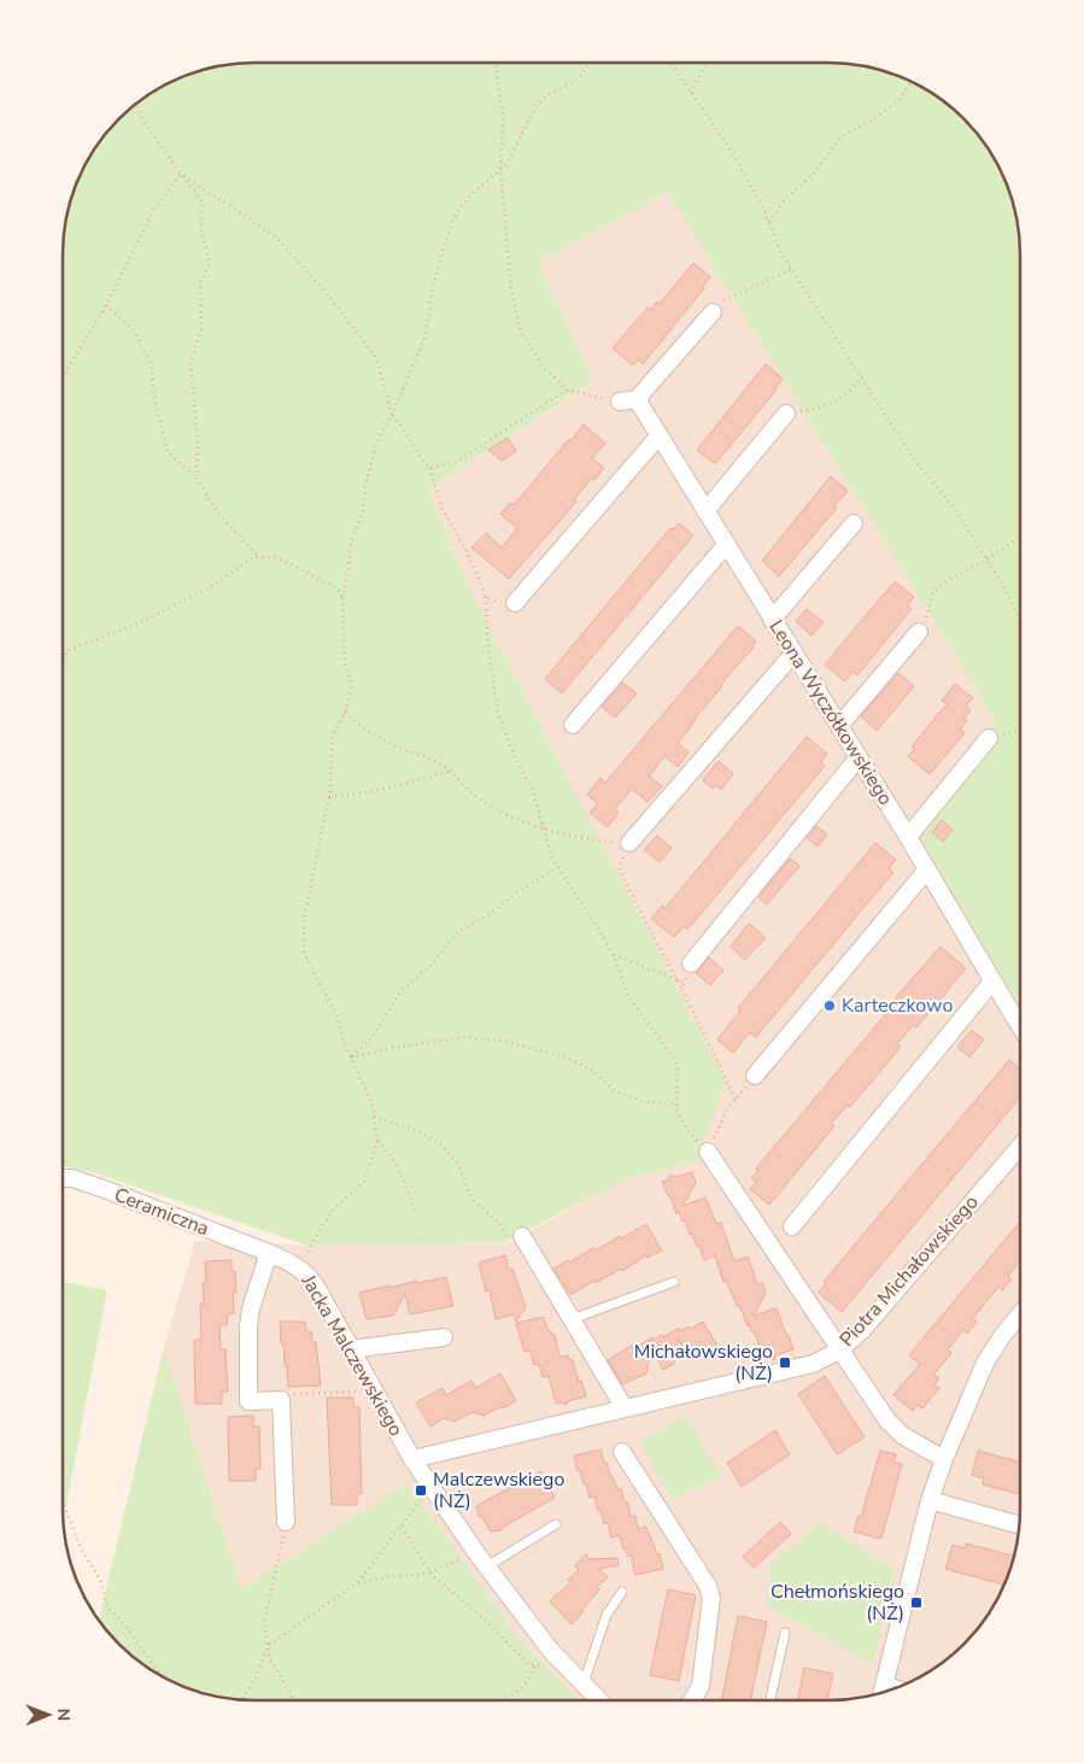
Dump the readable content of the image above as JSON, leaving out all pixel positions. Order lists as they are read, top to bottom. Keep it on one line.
{"streets":{"street":["Leona Wyczółkowskiego","Ceramiczna","Piotra Michałowskiego","Jacka Malczewskiego"]},"crossings":[["Ceramiczna","Jacka Malczewskiego"],["Piotra Michałowskiego","Jacka Malczewskiego"]],"places":{"other":["Karteczkowo"],"transit":["Michałowskiego (NŻ)","Malczewskiego (NŻ)","Chełmońskiego (NŻ)"]},"north":"right"}
